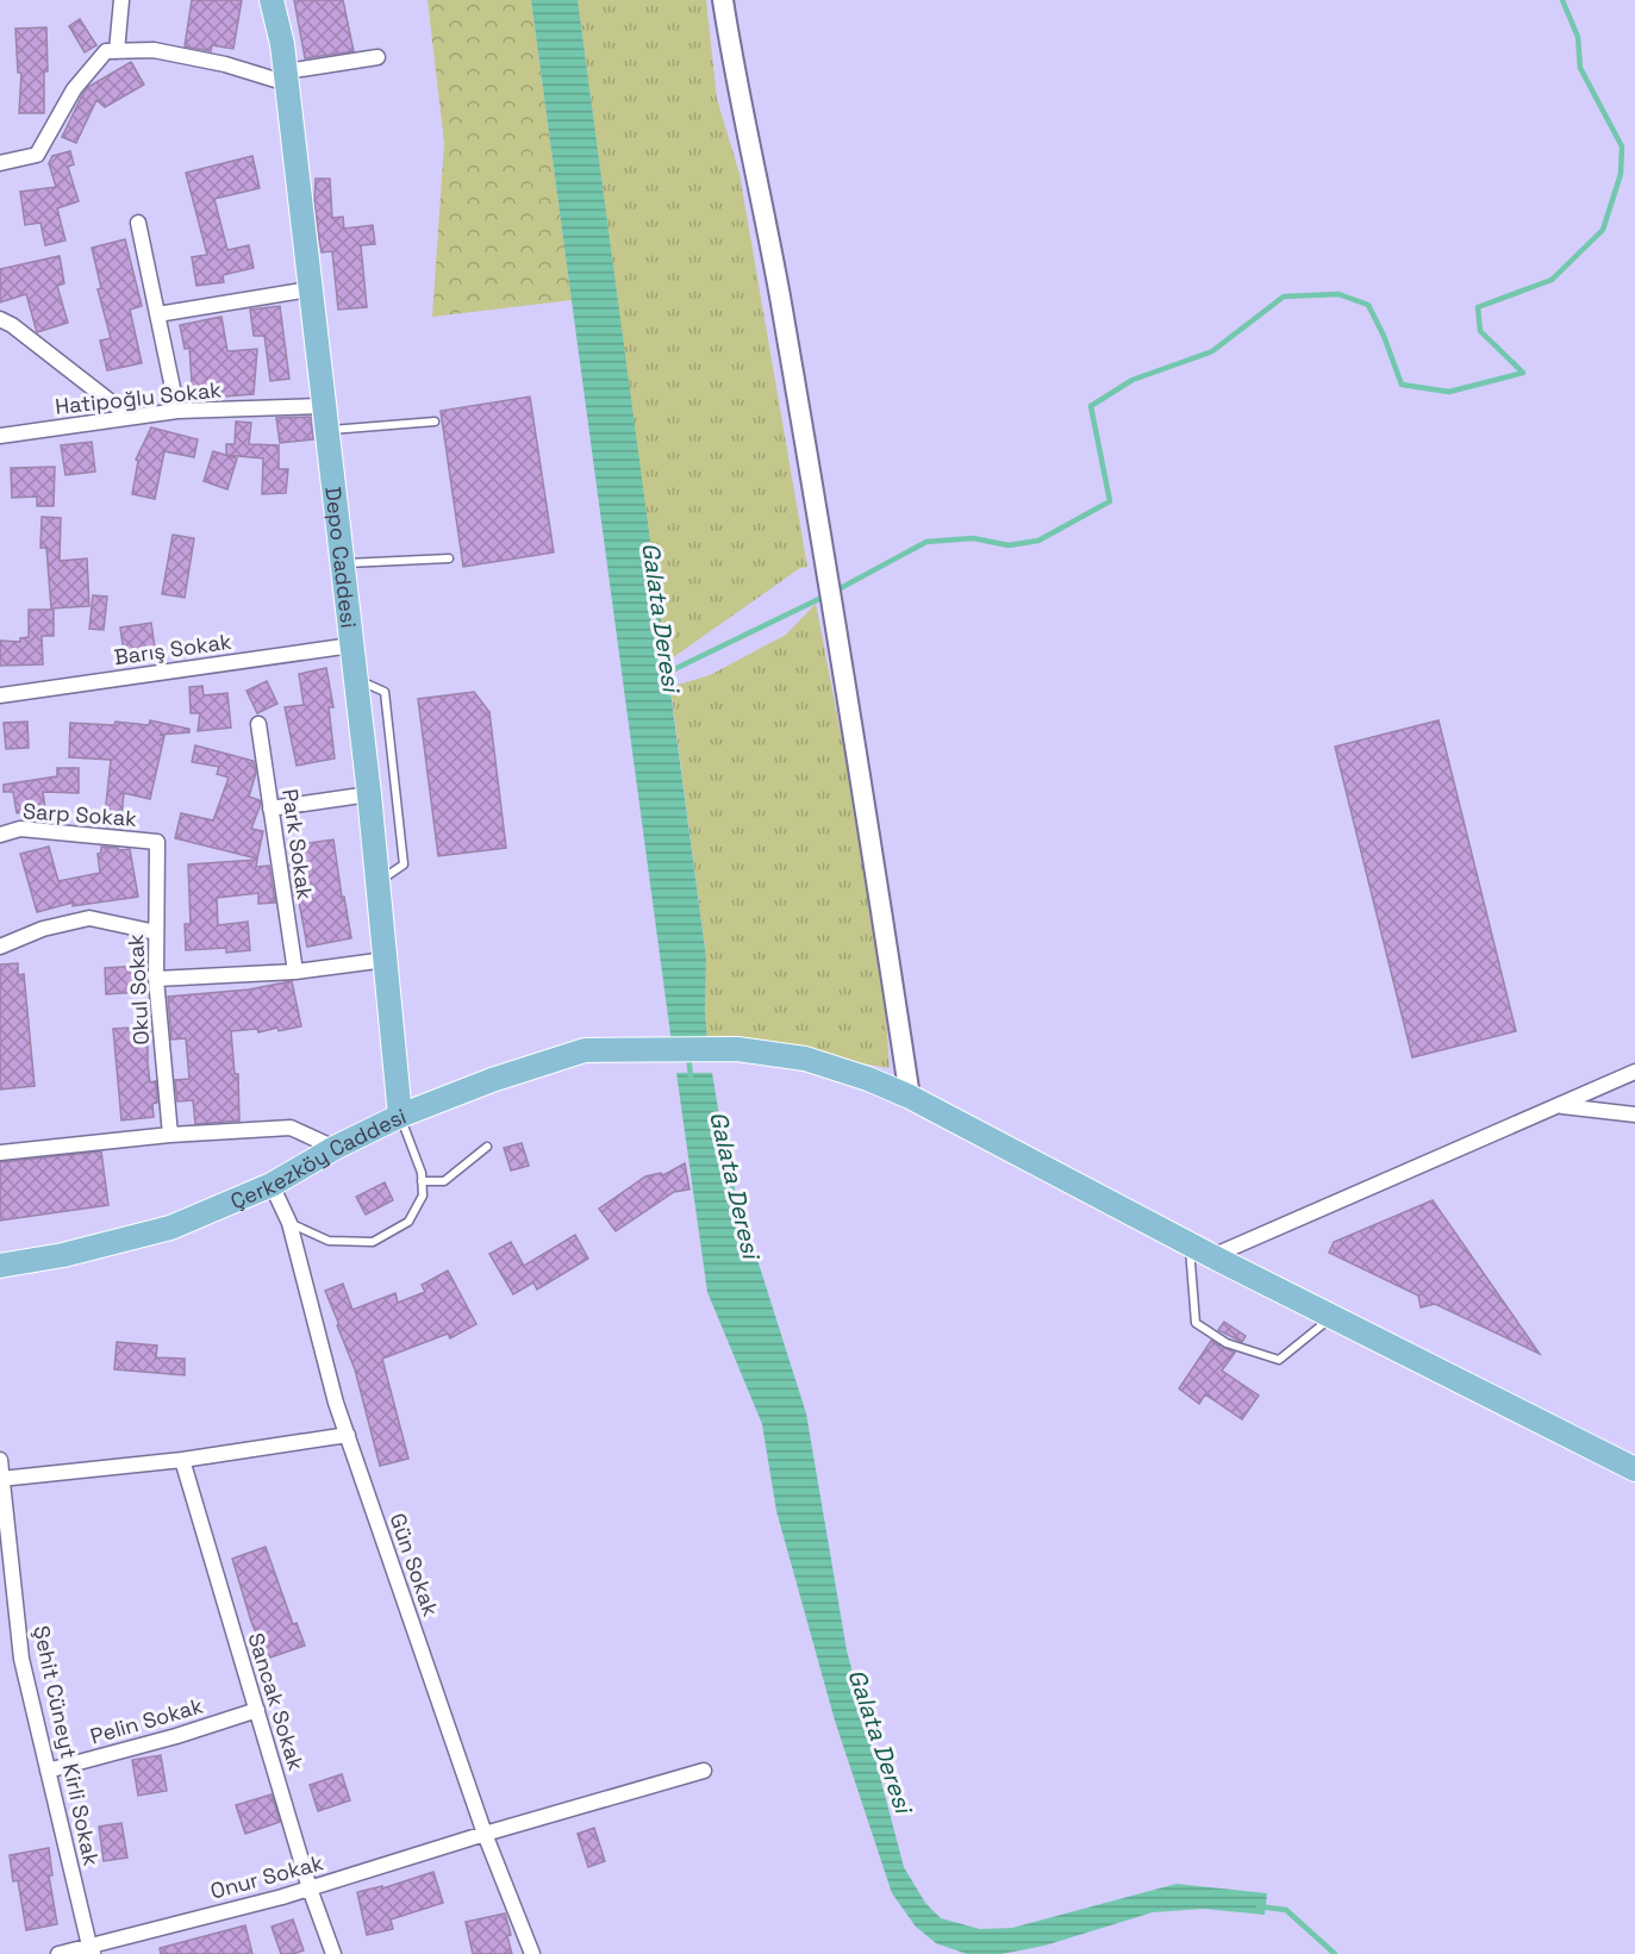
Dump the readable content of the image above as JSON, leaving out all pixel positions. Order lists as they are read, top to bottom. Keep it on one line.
{"streets":{"main road":["Depo Caddesi","Çerkezköy Caddesi"],"street":["Hatipoğlu Sokak","Barış Sokak","Sarp Sokak","Park Sokak","Okul Sokak","Gün Sokak","Sancak Sokak","Pelin Sokak","Şehit Cüneyt Kirli Sokak","Onur Sokak"]},"crossings":[["Hatipoğlu Sokak","Depo Caddesi"],["Depo Caddesi","Barış Sokak"],["Depo Caddesi","Çerkezköy Caddesi"],["Sarp Sokak","Okul Sokak"],["Çerkezköy Caddesi","Gün Sokak"],["Gün Sokak","Onur Sokak"],["Sancak Sokak","Pelin Sokak"],["Sancak Sokak","Onur Sokak"],["Pelin Sokak","Şehit Cüneyt Kirli Sokak"],["Şehit Cüneyt Kirli Sokak","Onur Sokak"]],"water":["Galata Deresi"]}
